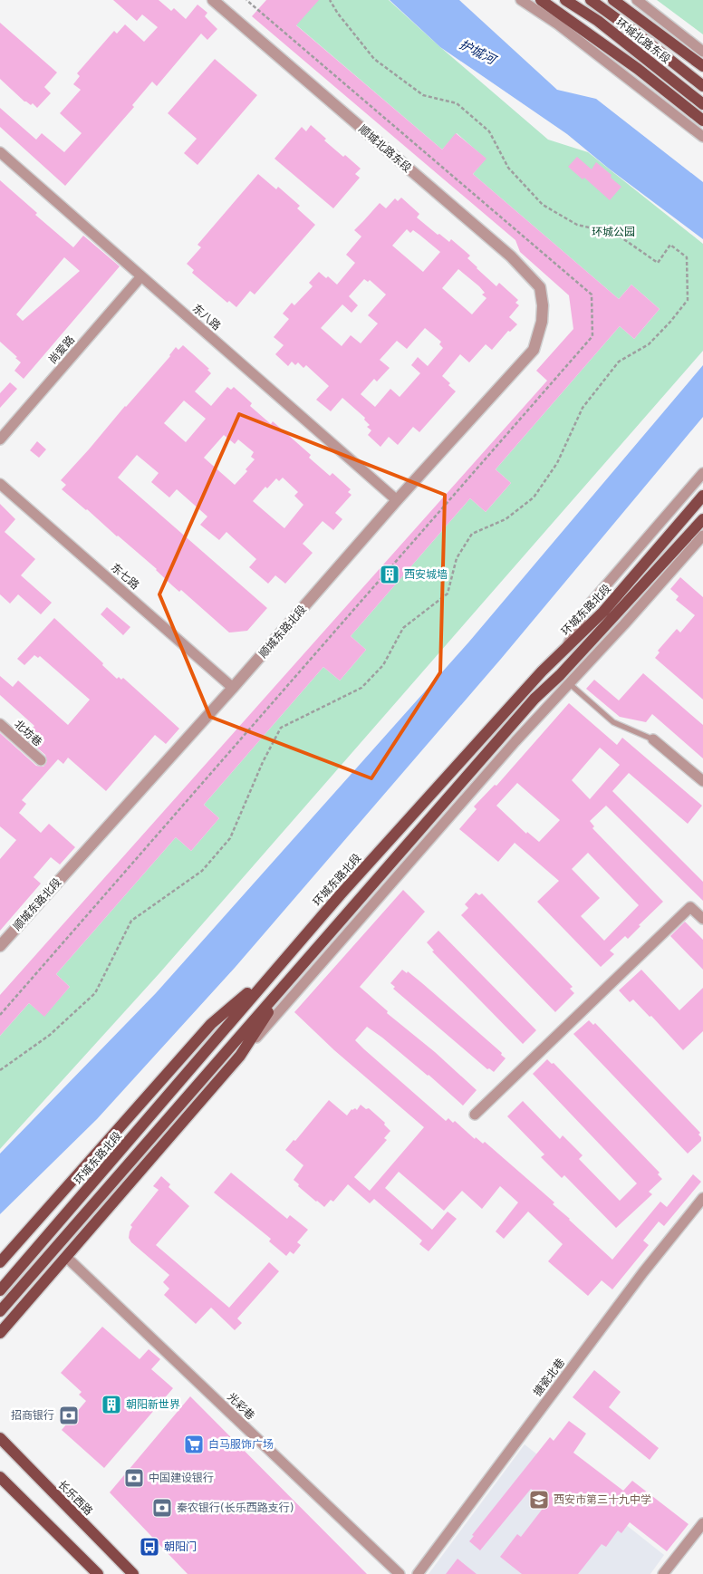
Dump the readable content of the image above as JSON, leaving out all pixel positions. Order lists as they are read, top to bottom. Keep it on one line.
{"streets":{"main road":["环城北路东段","环城东路北段","长乐西路"],"street":["顺城北路东段","东八路","尚爱路","东七路","顺城东路北段","北坊巷","搪瓷北巷","光彩巷"]},"crossings":[["顺城北路东段","顺城东路北段"],["东八路","尚爱路"],["东八路","顺城东路北段"],["东七路","顺城东路北段"]],"water":["护城河"],"parks":["环城公园"],"places":{"building":["西安城墙","朝阳新世界"],"bank":["招商银行","中国建设银行","秦农银行(长乐西路支行)"],"supermarket":["白马服饰广场"],"school or university":["西安市第三十九中学"],"bus stop":["朝阳门"]}}
